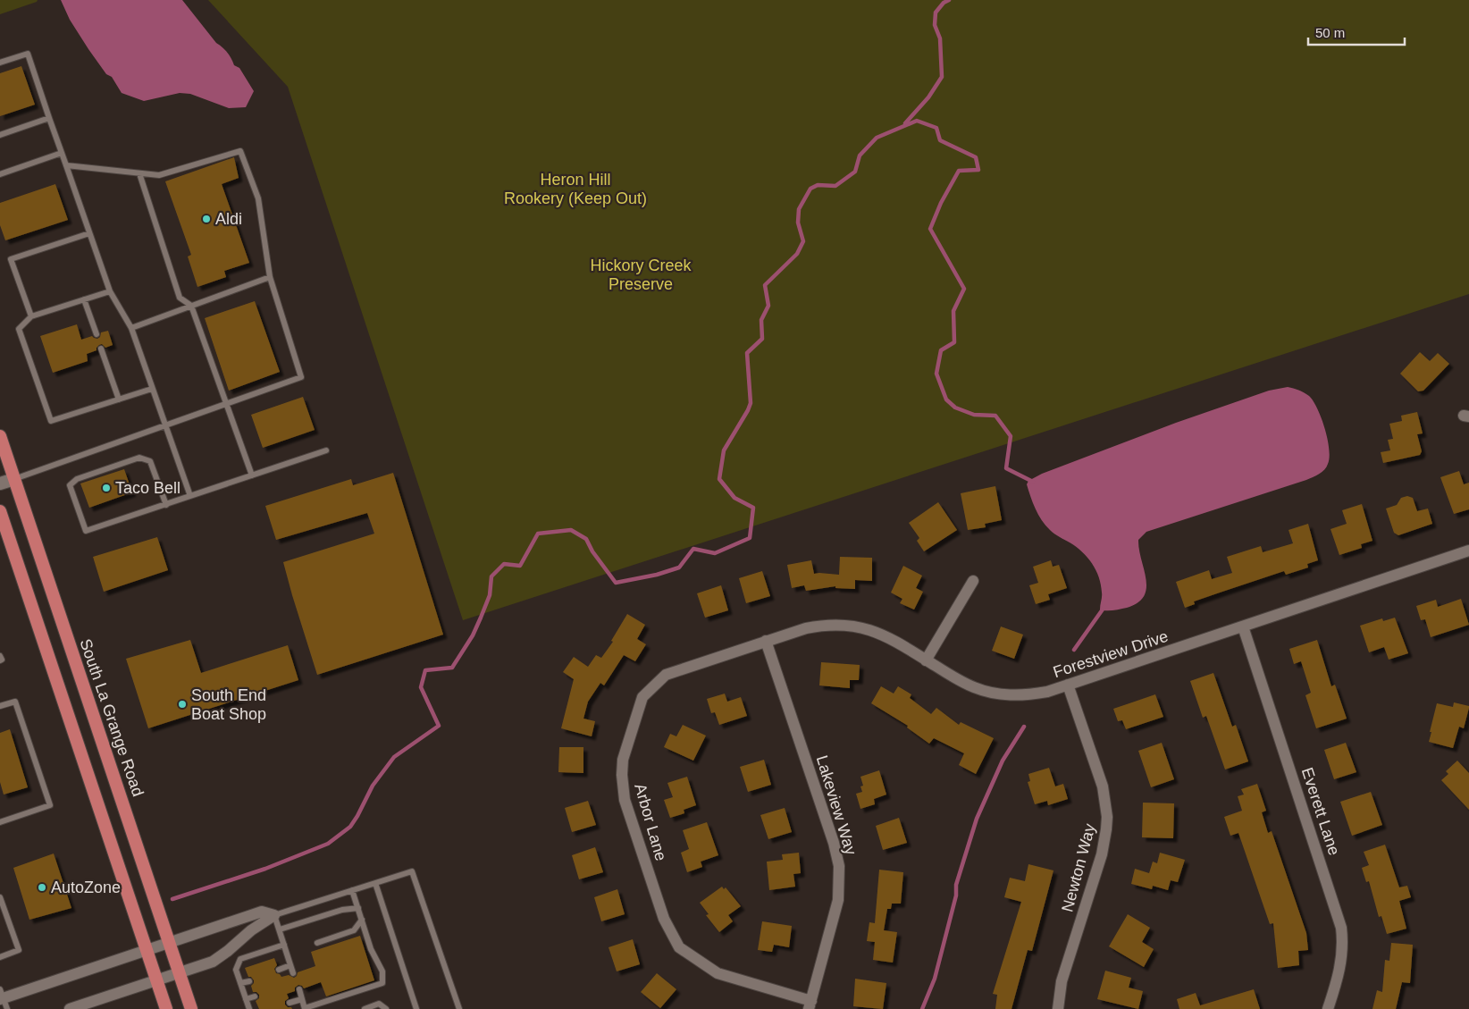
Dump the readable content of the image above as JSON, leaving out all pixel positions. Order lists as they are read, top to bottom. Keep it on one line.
{"streets":{"main road":["South La Grange Road"],"street":["Forestview Drive","Lakeview Way","Everett Lane","Arbor Lane","Newton Way"]},"crossings":[["Forestview Drive","Lakeview Way"],["Forestview Drive","Everett Lane"],["Forestview Drive","Arbor Lane"],["Forestview Drive","Newton Way"],["Lakeview Way","Arbor Lane"]],"parks":["Heron Hill Rookery (Keep Out)","Hickory Creek Preserve"],"places":["Aldi","Taco Bell","South End Boat Shop","AutoZone"],"scale_bar":"50 m"}
